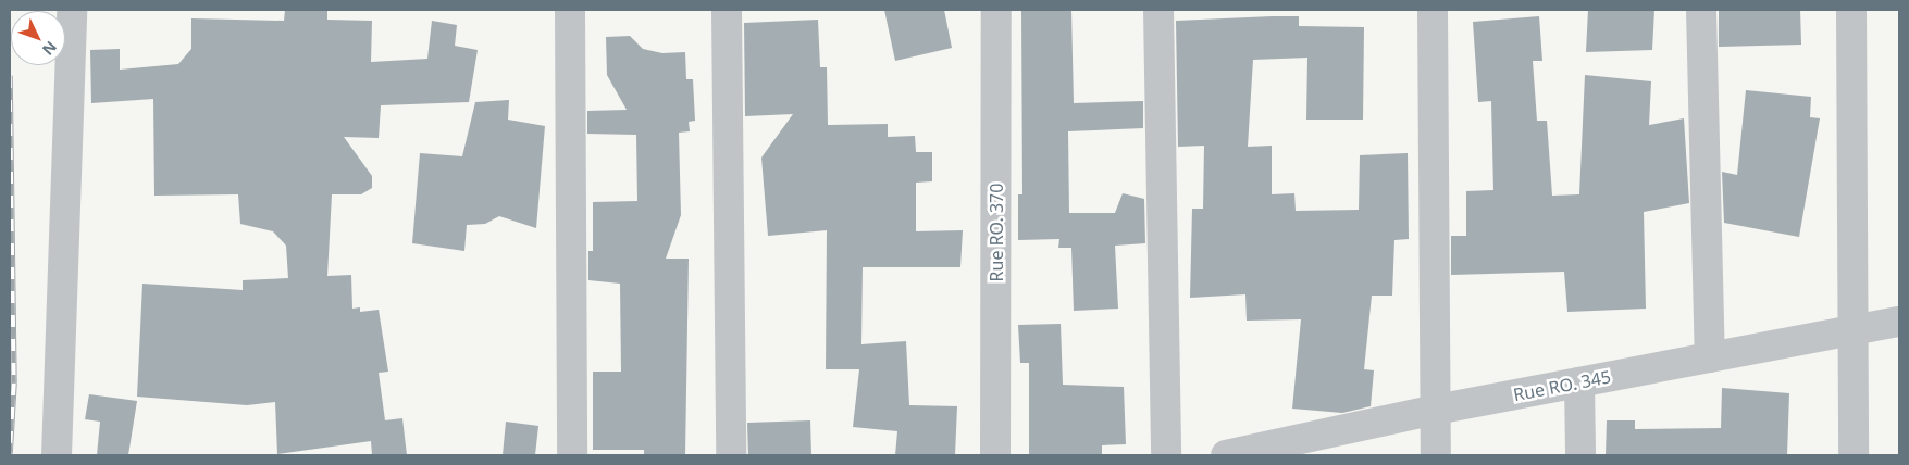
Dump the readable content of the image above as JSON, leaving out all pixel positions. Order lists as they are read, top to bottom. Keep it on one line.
{"streets":{"street":["Rue RO. 370","Rue RO. 345"]},"north":"bottom right"}
